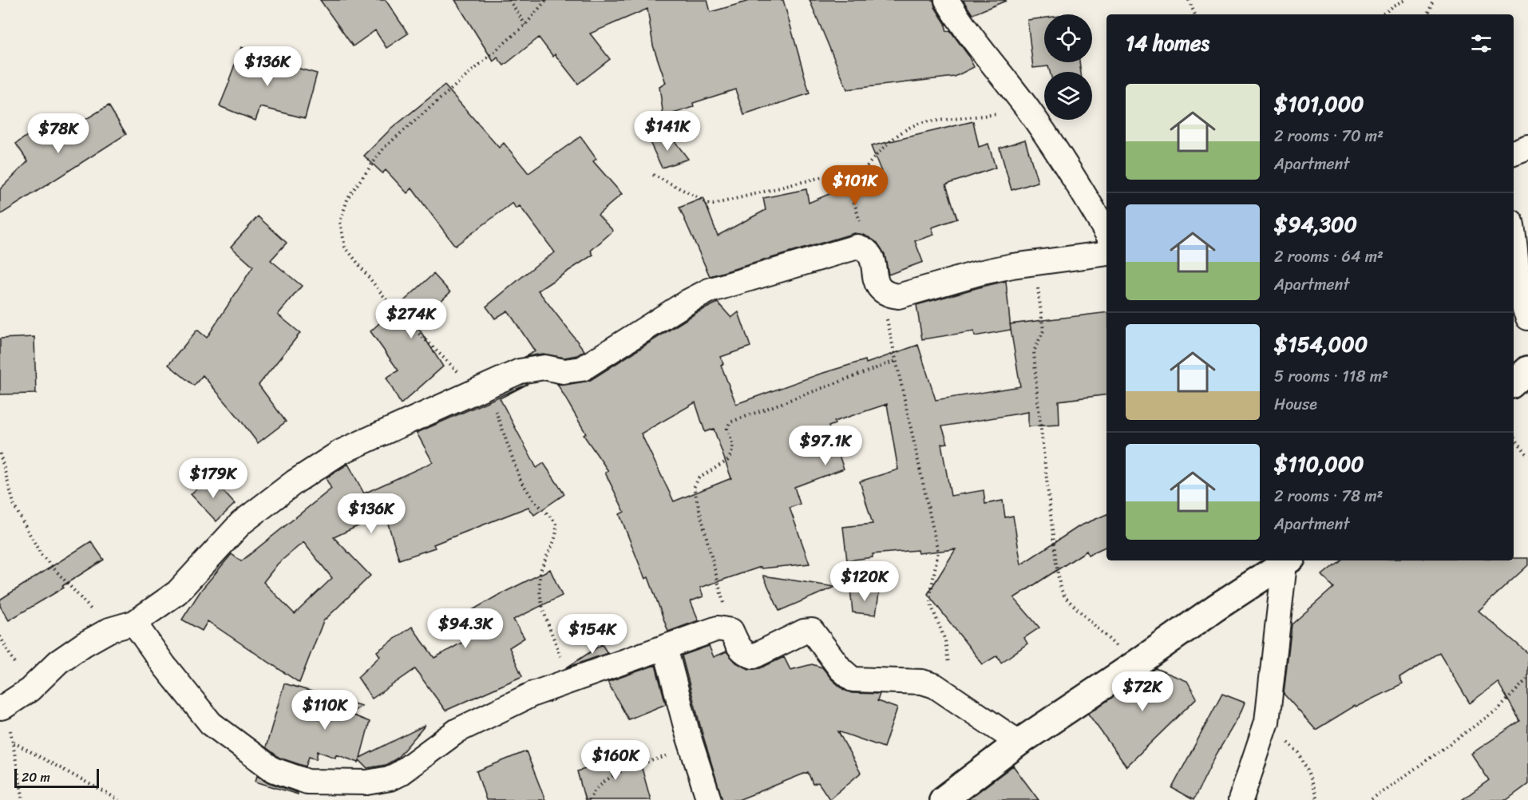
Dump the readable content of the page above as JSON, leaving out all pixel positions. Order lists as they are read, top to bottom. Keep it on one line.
{"scale_bar":"20 m","page":{"heading":"14 homes","price":["$136K","$141K","$78K","$101K","$274K","$97.1K","$179K","$136K","$120K","$94.3K","$154K","$72K","$110K","$160K"],"list":[{"name":"$101,000","note":"2 rooms · 70 m² · Apartment"},{"name":"$94,300","note":"2 rooms · 64 m² · Apartment"},{"name":"$154,000","note":"5 rooms · 118 m² · House"},{"name":"$110,000","note":"2 rooms · 78 m² · Apartment"}],"scale":"20 m"}}
